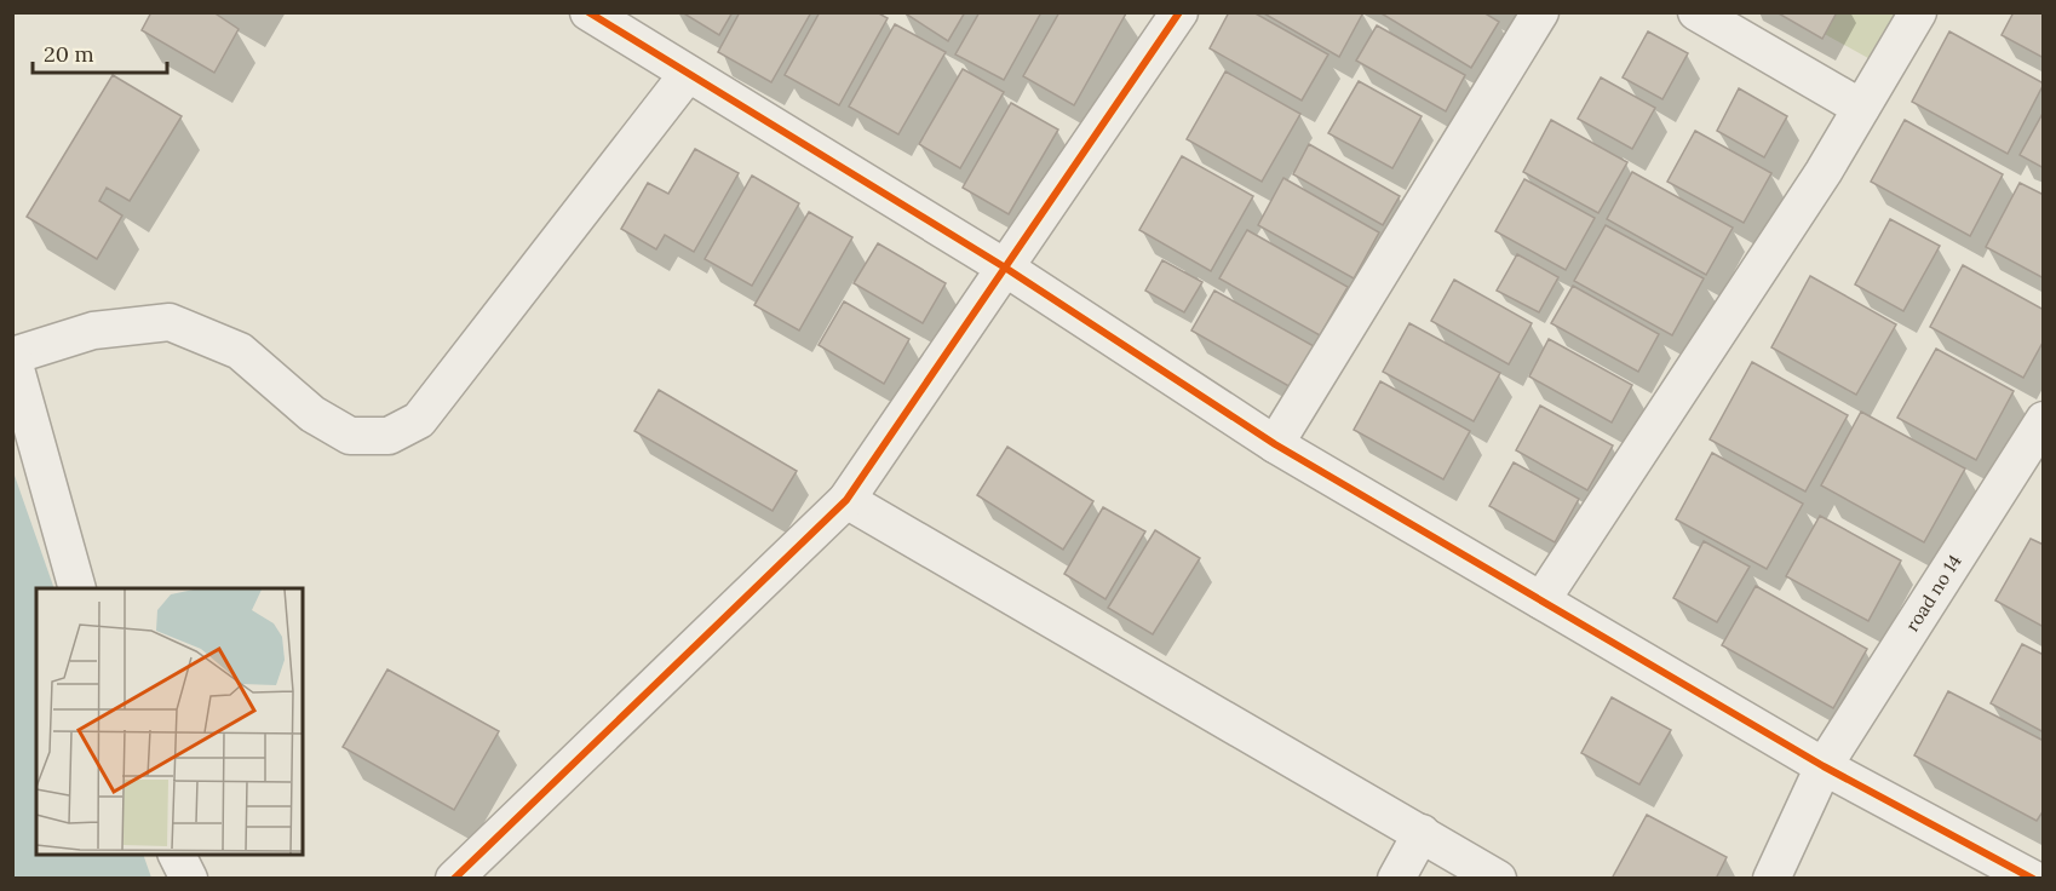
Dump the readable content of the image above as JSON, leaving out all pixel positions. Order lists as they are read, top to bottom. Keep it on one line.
{"streets":{"street":["road no 14"]},"scale_bar":"20 m"}
